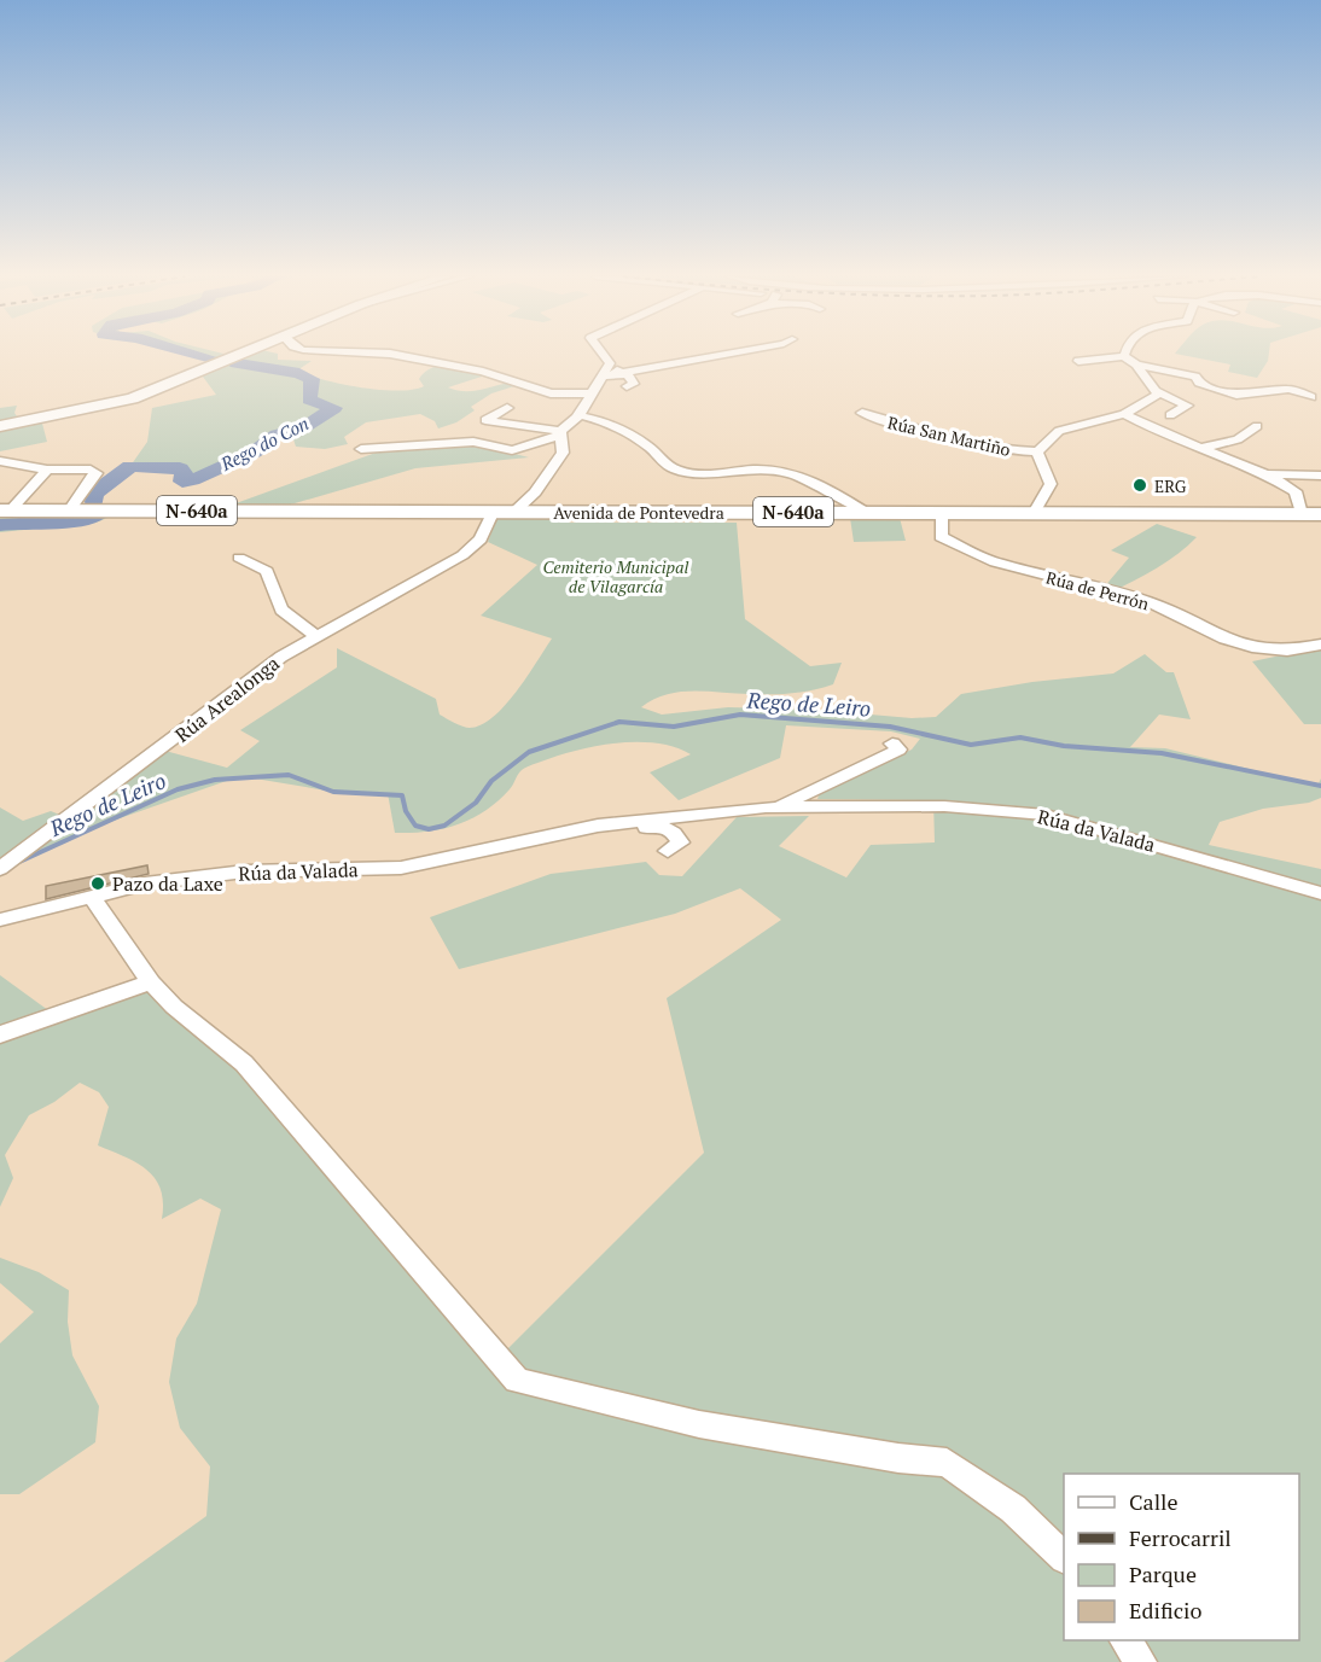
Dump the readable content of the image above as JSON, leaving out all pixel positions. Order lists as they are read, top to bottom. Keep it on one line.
{"streets":{"main road":["N-640a","Avenida de Pontevedra"],"street":["Rúa San Martiño","Rúa de Perrón","Rúa Arealonga","Rúa da Valada"]},"crossings":[["Rúa San Martiño","Avenida de Pontevedra"],["Avenida de Pontevedra","Rúa de Perrón"],["Avenida de Pontevedra","Rúa Arealonga"]],"water":["Rego do Con","Rego de Leiro"],"parks":["Cemiterio Municipal de Vilagarcía"],"places":["ERG","Pazo da Laxe"],"legend":["Calle","Ferrocarril","Parque","Edificio"]}
